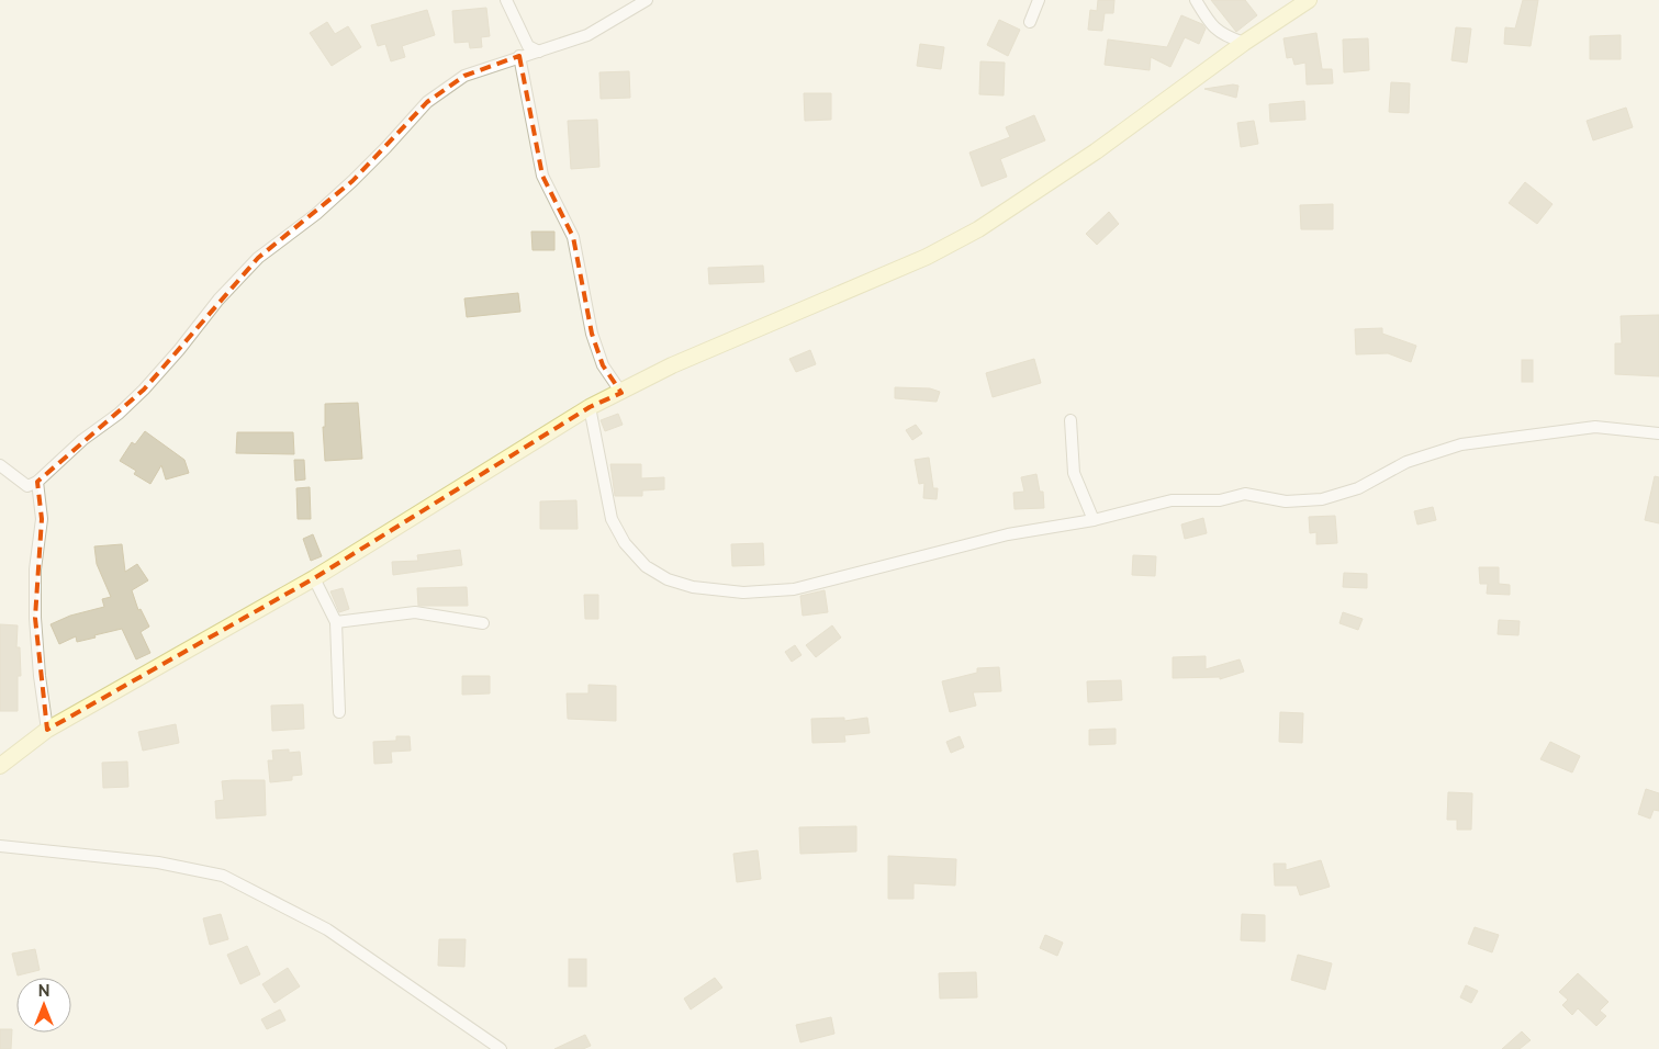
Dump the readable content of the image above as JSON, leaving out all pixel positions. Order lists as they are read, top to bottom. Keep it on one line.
{"north":"top"}
